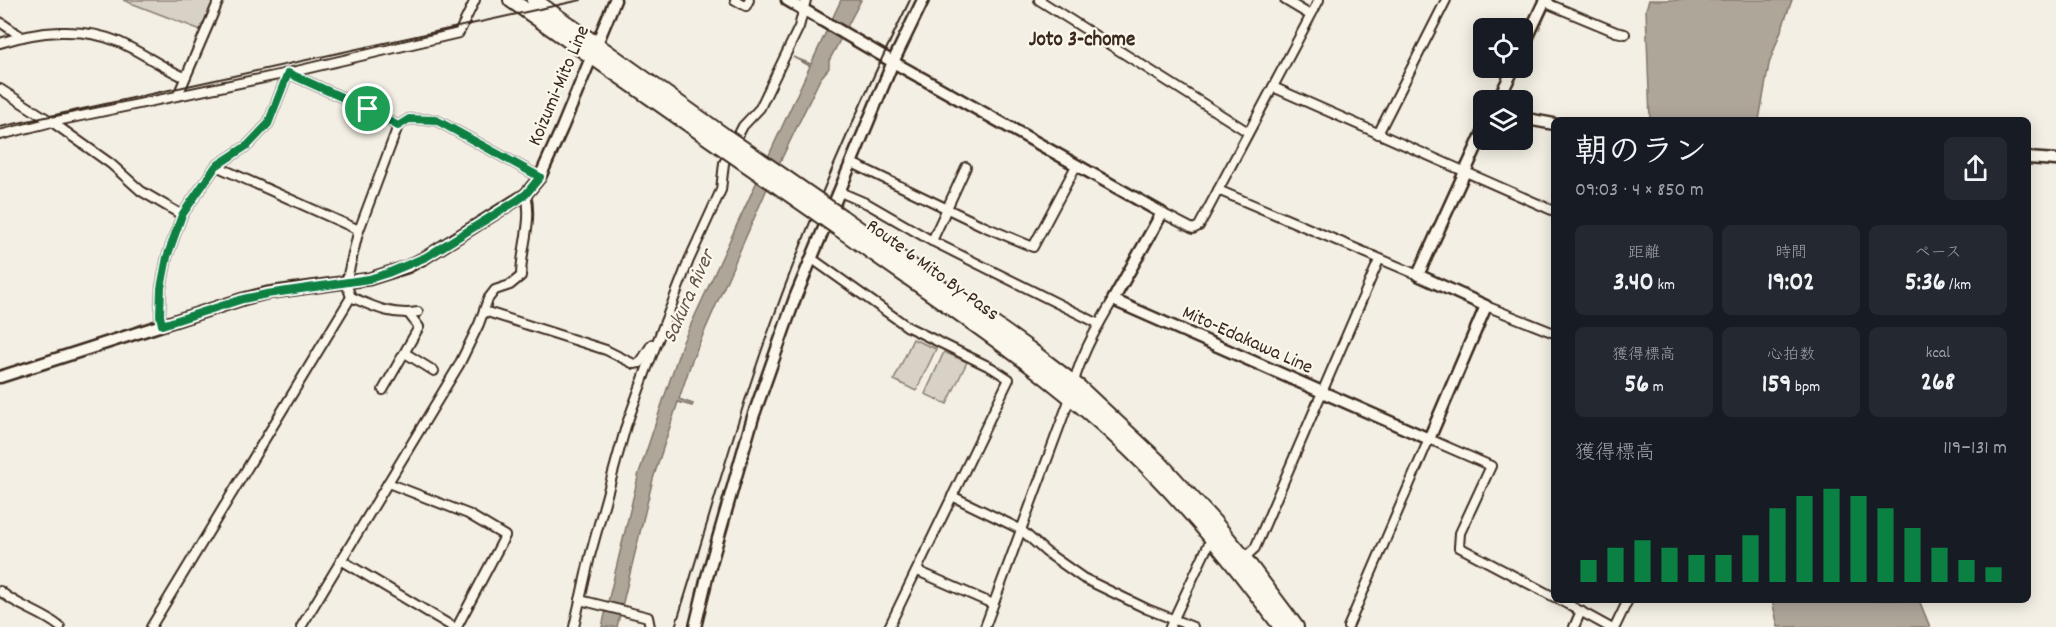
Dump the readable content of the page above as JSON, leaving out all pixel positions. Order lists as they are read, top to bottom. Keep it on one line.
{"streets":{"highway":["Route 6 Mito By-Pass"],"main road":["Koizumi-Mito Line","Mito-Edakawa Line"]},"crossings":[["Koizumi-Mito Line","Route 6 Mito By-Pass"]],"districts":["Joto 3-chome"],"water":["Sakura River"],"page":{"heading":["朝のラン","09:03 · 4 × 850 m"],"stats":[["距離","3.40 km"],["時間","19:02"],["ペース","5:36 /km"],["獲得標高","56 m"],["心拍数","159 bpm"],["kcal","268"]],"chart":["獲得標高","119–131 m"]}}
